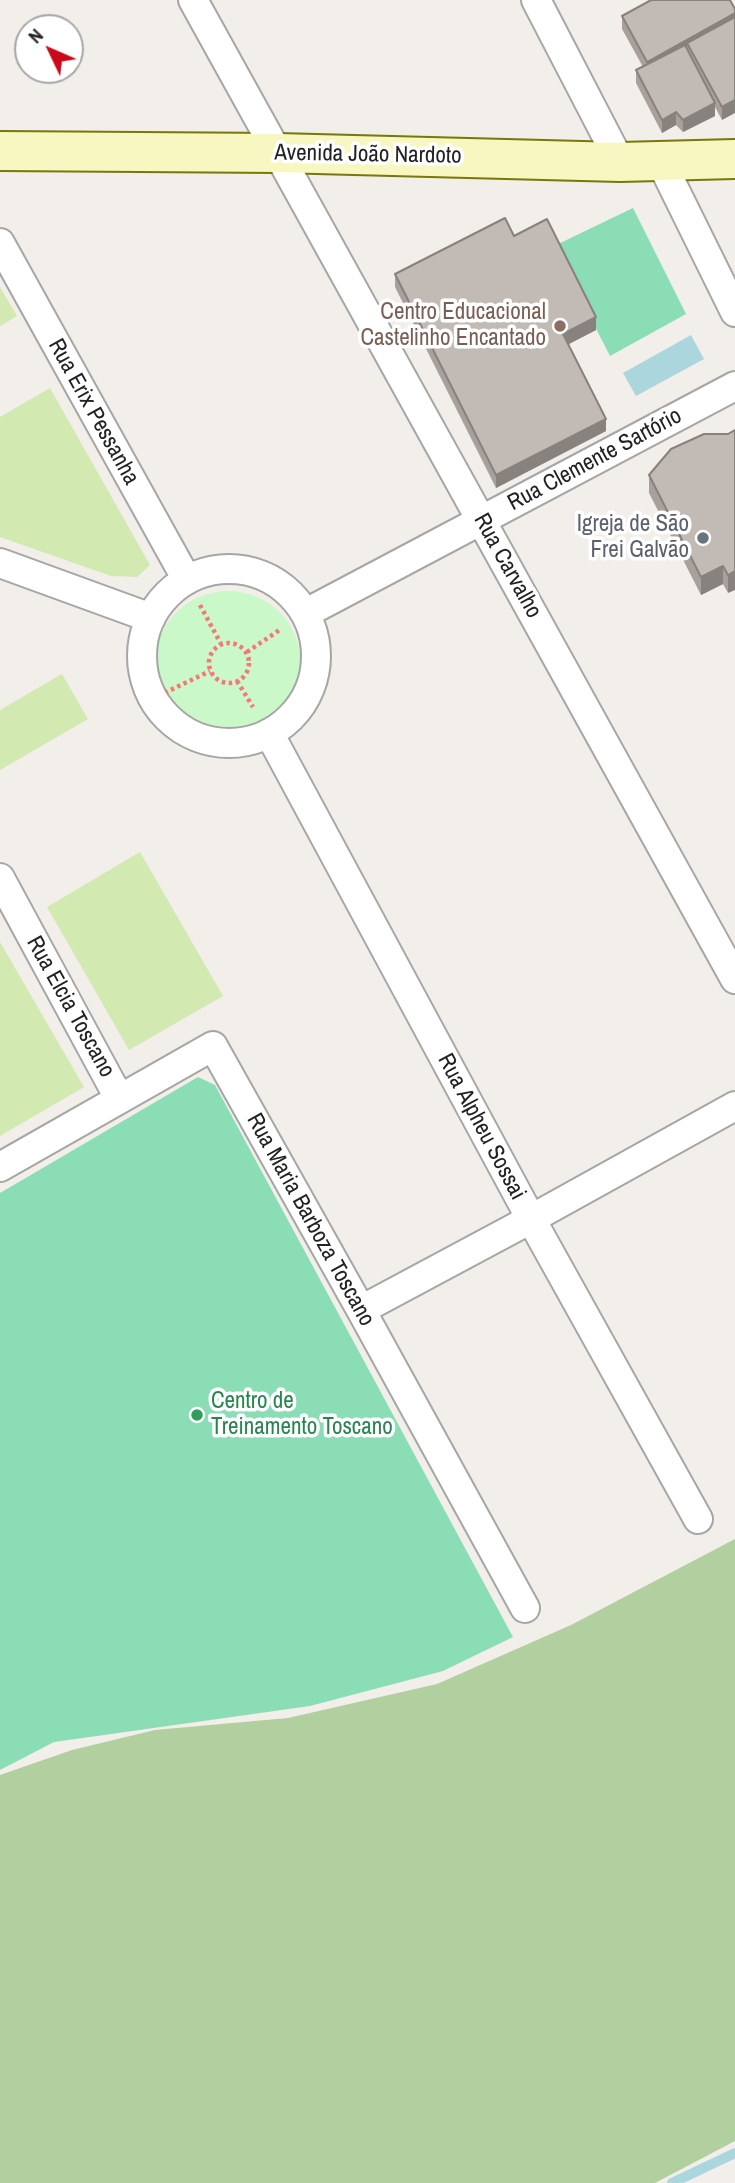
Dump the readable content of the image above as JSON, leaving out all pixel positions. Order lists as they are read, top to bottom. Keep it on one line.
{"streets":{"street":["Avenida João Nardoto","Rua Erix Pessanha","Rua Clemente Sartório","Rua Carvalho","Rua Elcia Toscano","Rua Alpheu Sossai","Rua Maria Barboza Toscano"]},"crossings":[["Avenida João Nardoto","Rua Carvalho"],["Rua Clemente Sartório","Rua Carvalho"],["Rua Elcia Toscano","Rua Maria Barboza Toscano"]],"places":["Centro Educacional Castelinho Encantado","Igreja de São Frei Galvão","Centro de Treinamento Toscano"],"north":"top left"}
